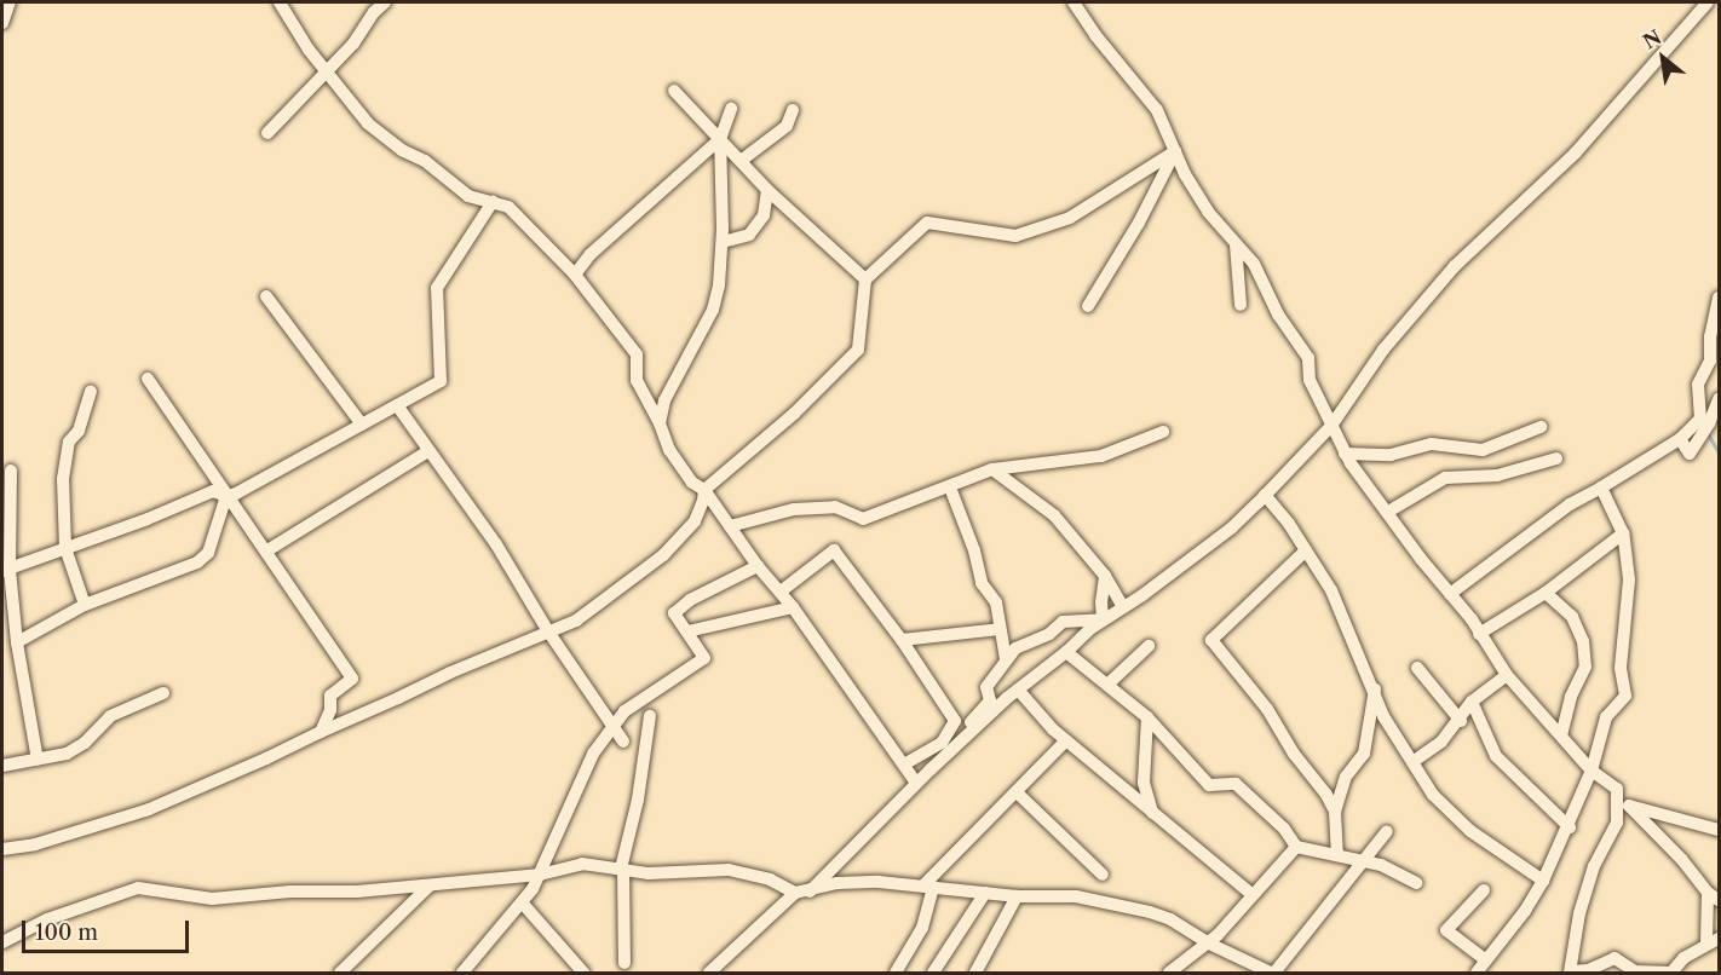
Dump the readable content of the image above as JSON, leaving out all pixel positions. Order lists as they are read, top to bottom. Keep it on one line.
{"scale_bar":"100 m","north":"top left"}
